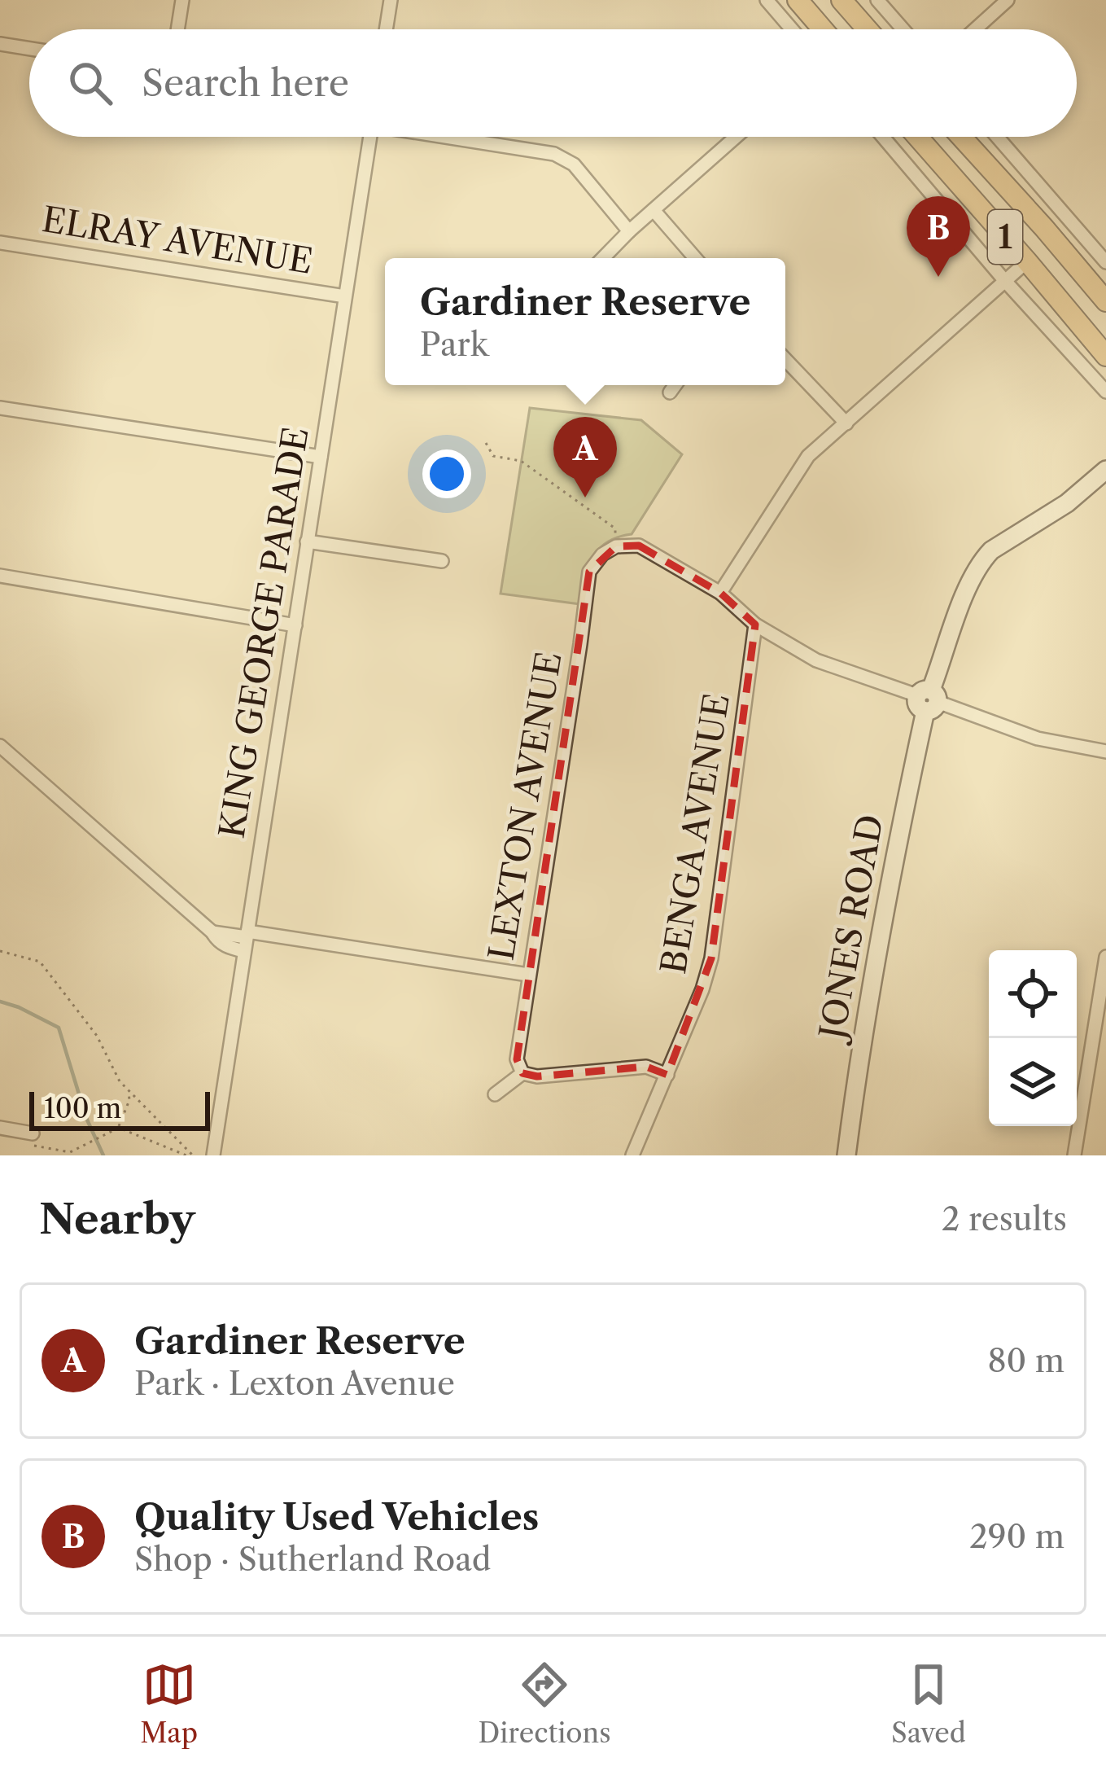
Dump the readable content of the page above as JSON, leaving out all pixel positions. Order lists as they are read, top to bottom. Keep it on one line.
{"streets":{"highway":["1"],"main road":["JONES ROAD"],"street":["ELRAY AVENUE","KING GEORGE PARADE","LEXTON AVENUE","BENGA AVENUE"]},"crossings":[["ELRAY AVENUE","KING GEORGE PARADE"]],"scale_bar":"100 m","page":{"search":"Search here","pins":["B","A"],"popup":["Gardiner Reserve","Park"],"scale":"100 m","heading":["Nearby","2 results"],"list":[{"mark":"A","name":"Gardiner Reserve","note":"Park · Lexton Avenue","value":"80 m"},{"mark":"B","name":"Quality Used Vehicles","note":"Shop · Sutherland Road","value":"290 m"}],"nav":["Map","Directions","Saved"]}}
